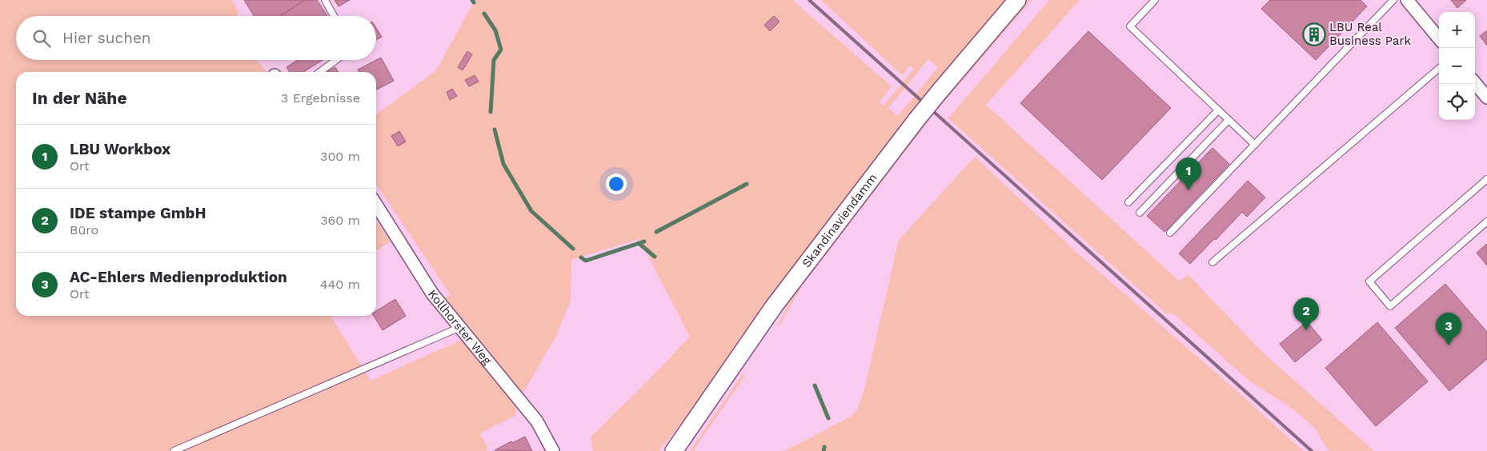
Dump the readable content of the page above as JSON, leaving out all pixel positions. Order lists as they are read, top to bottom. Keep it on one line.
{"streets":{"main road":["Skandinaviendamm"],"street":["Kollhorster Weg"]},"places":{"building":["LBU Real Business Park"]},"page":{"map_buttons":["+","−"],"search":"Hier suchen","heading":["In der Nähe","3 Ergebnisse"],"list":[{"mark":"1","name":"LBU Workbox","note":"Ort","value":"300 m"},{"mark":"2","name":"IDE stampe GmbH","note":"Büro","value":"360 m"},{"mark":"3","name":"AC-Ehlers Medienproduktion","note":"Ort","value":"440 m"}],"pins":["1","2","3"]}}
